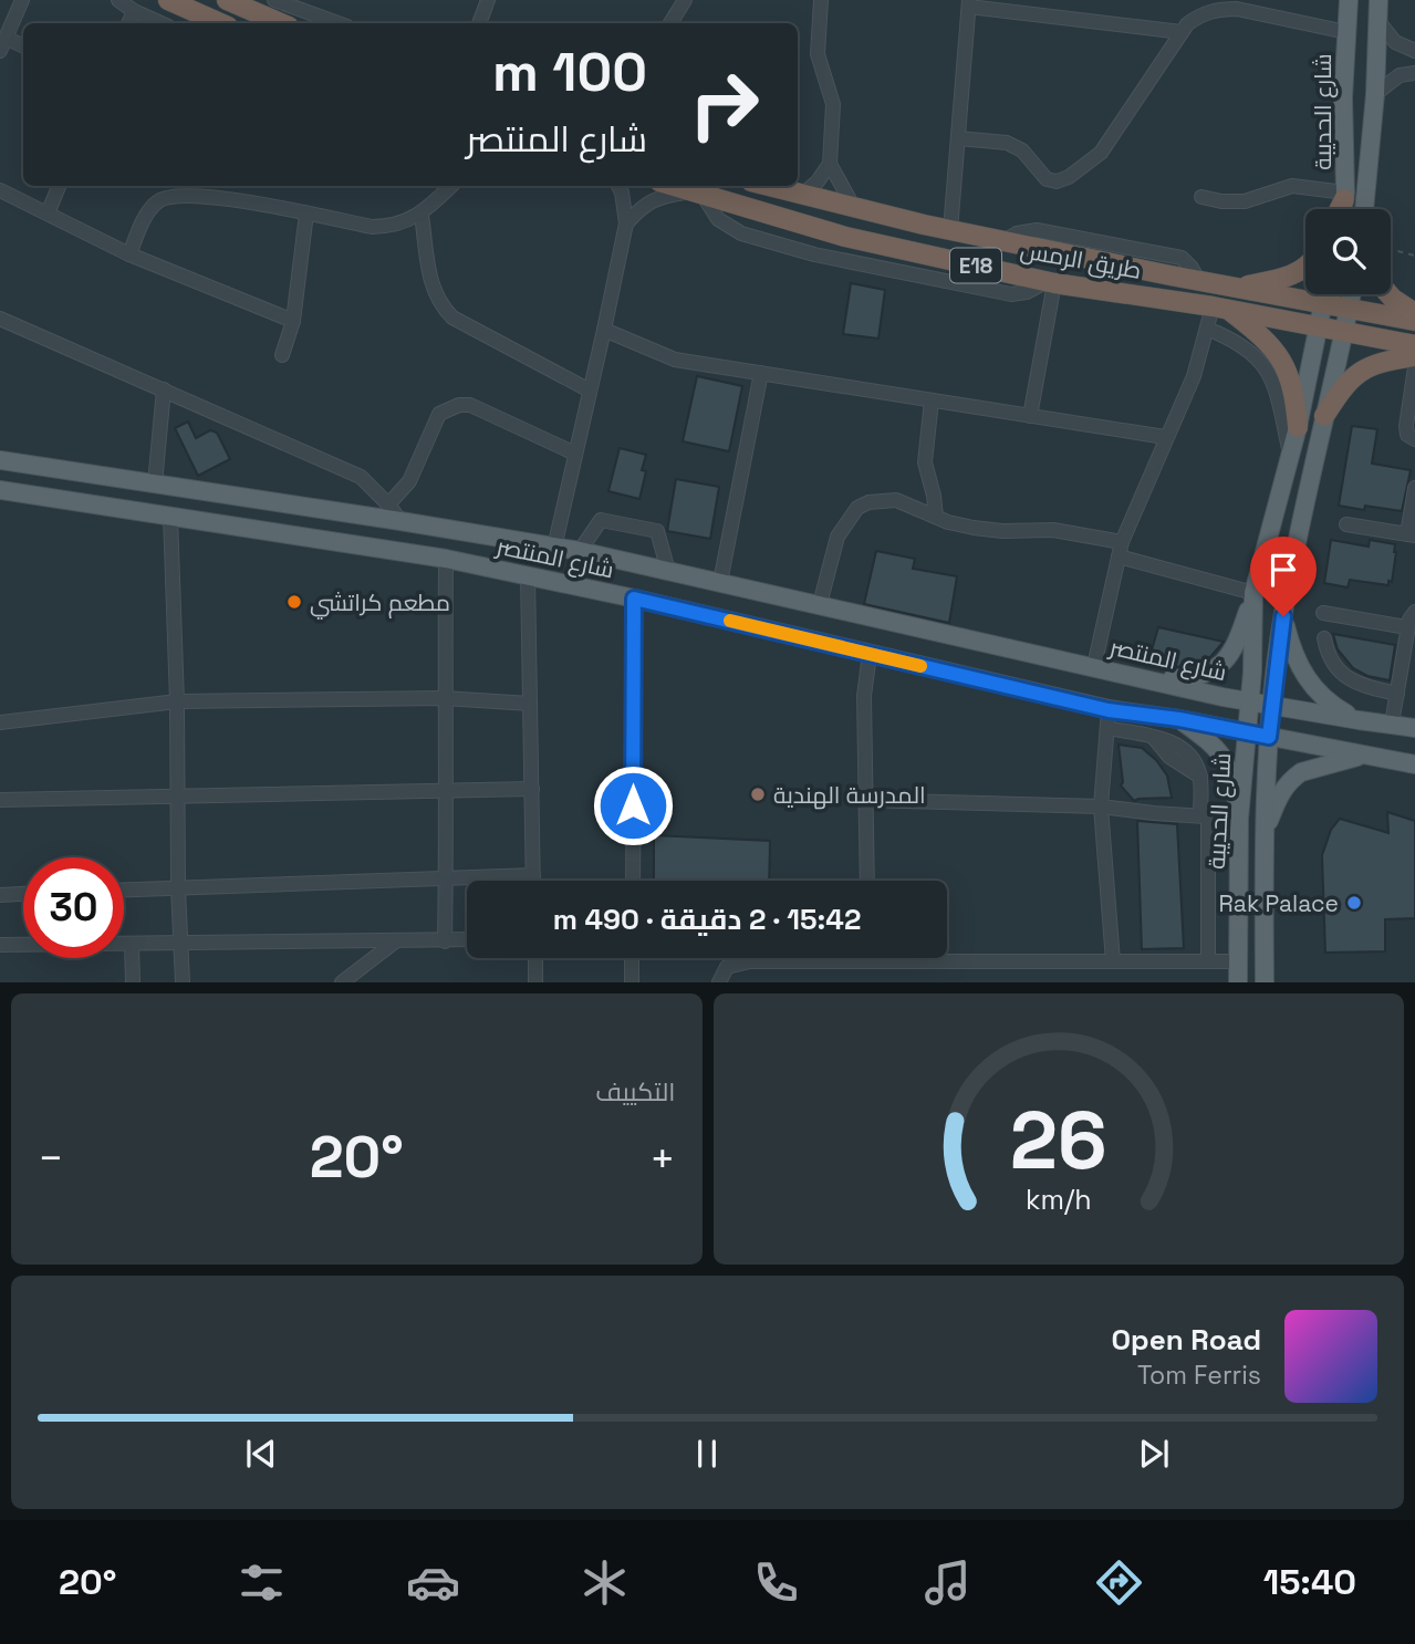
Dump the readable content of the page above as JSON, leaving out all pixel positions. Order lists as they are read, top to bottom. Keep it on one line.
{"streets":{"highway":["طريق الرمس","E18"],"main road":["شارع الحديبة","شارع المنتصر"]},"crossings":[["شارع الحديبة","طريق الرمس"],["شارع الحديبة","E18"],["شارع الحديبة","شارع المنتصر"],["طريق الرمس","E18"]],"places":["مطعم كراتشي","المدرسة الهندية","Rak Palace"],"page":{"turn":["100 m","شارع المنتصر"],"limit":"30","trip":"15:42 · 2 دقيقة · 490 m","tile":"التكييف","heat":["−","20°","+"],"song":["Open Road","Tom Ferris"],"tabs":["15:40","20°"],"gauge":["26","km/h"]}}
